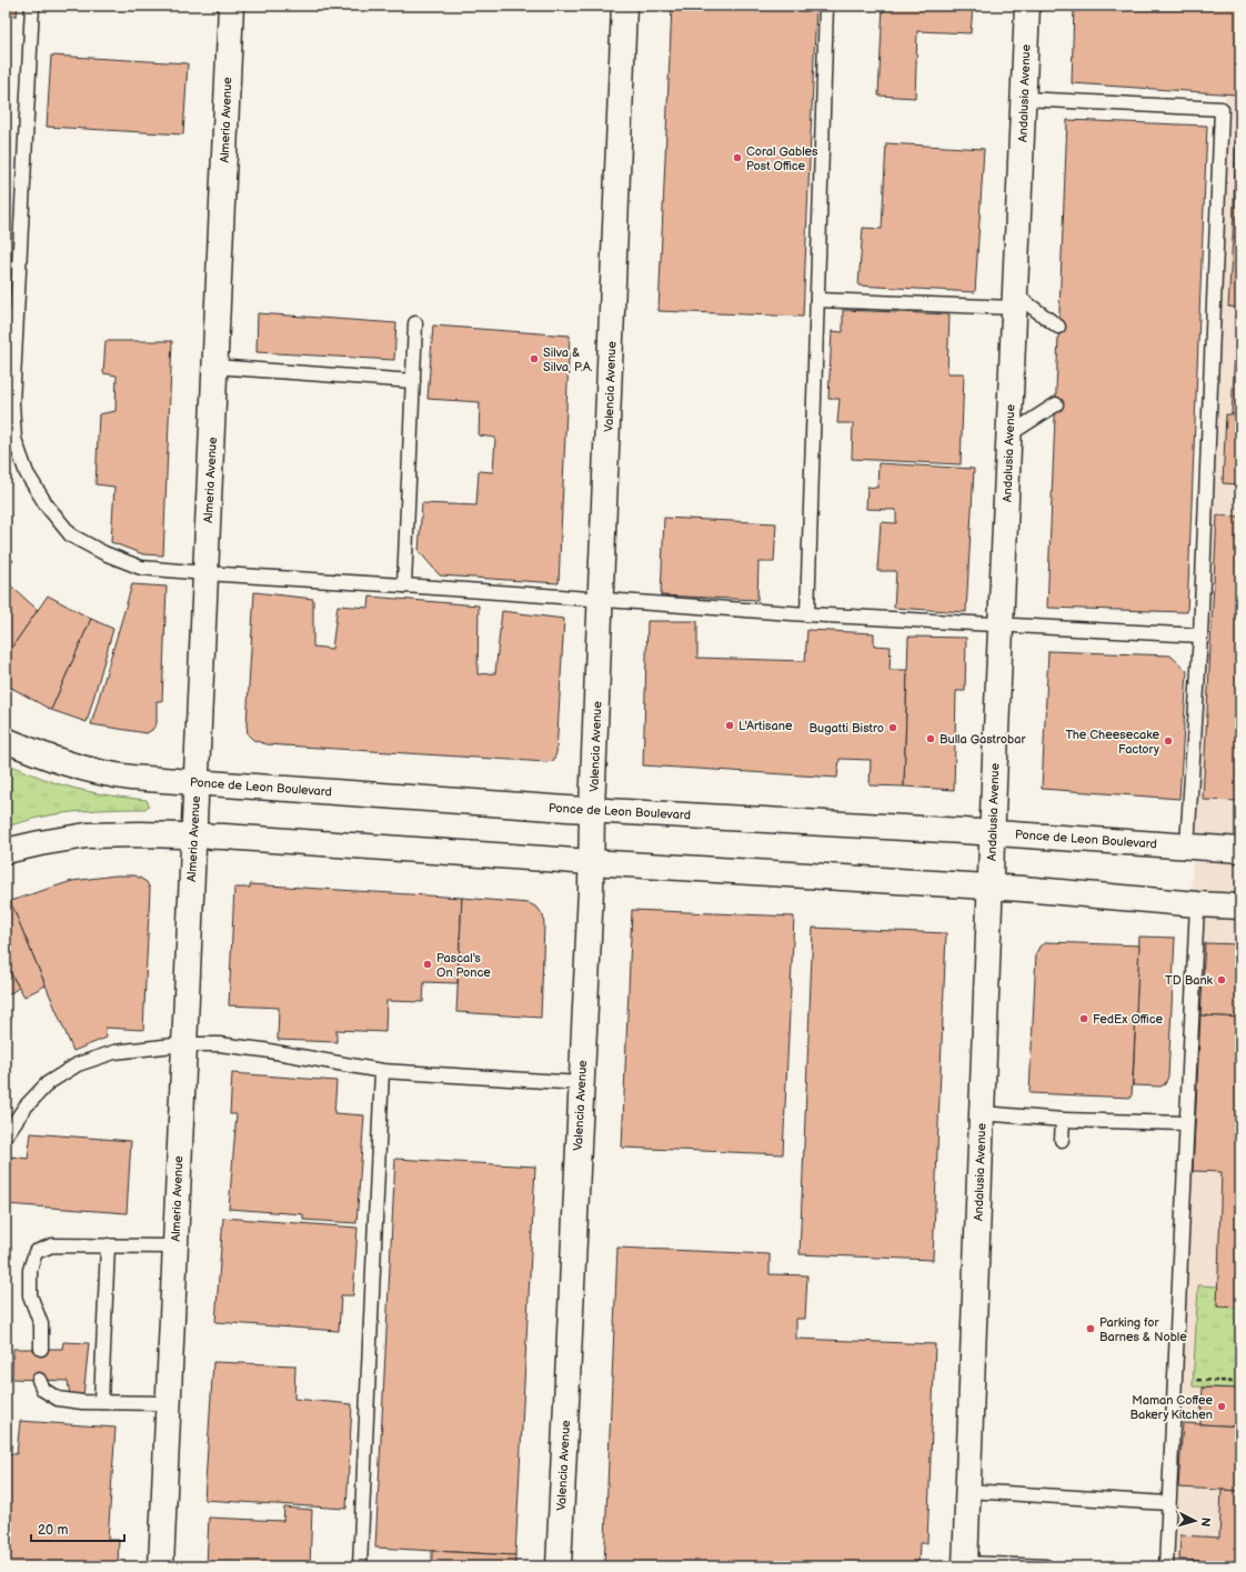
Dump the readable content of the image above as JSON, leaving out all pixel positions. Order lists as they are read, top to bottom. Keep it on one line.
{"streets":{"street":["Andalusia Avenue","Almeria Avenue","Valencia Avenue","Ponce de Leon Boulevard"]},"crossings":[["Andalusia Avenue","Ponce de Leon Boulevard"],["Almeria Avenue","Ponce de Leon Boulevard"],["Valencia Avenue","Ponce de Leon Boulevard"]],"places":["Coral Gables Post Office","Silva & Silva, P.A.","L'Artisane","Bugatti Bistro","Bulla Gastrobar","The Cheesecake Factory","Pascal's On Ponce","TD Bank","FedEx Office","Parking for Barnes & Noble","Maman Coffee Bakery Kitchen"],"scale_bar":"20 m","north":"right"}
